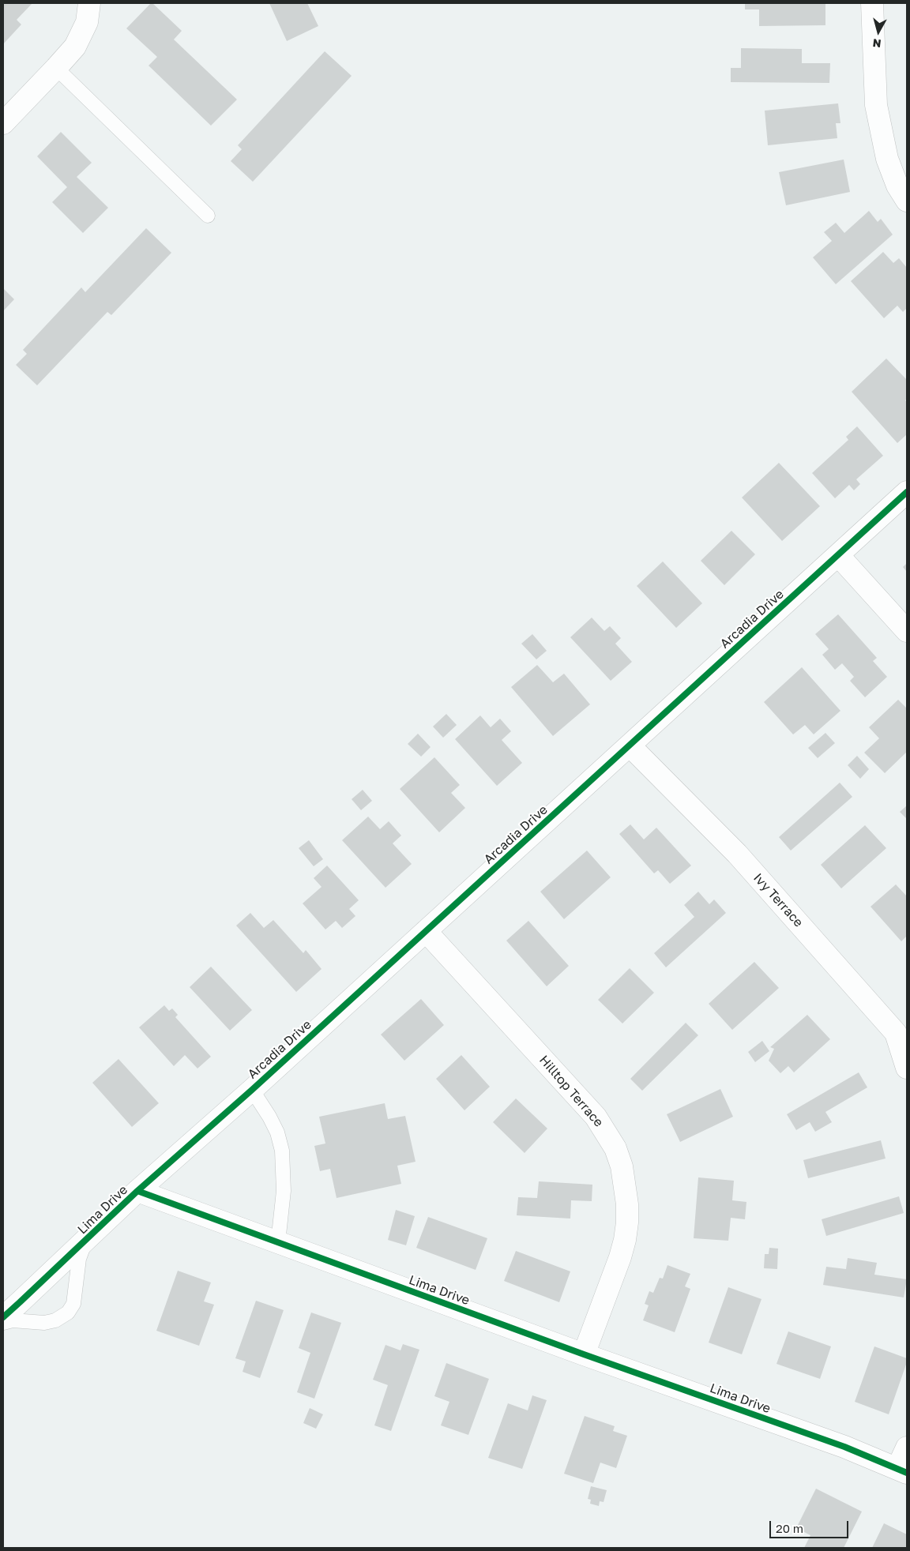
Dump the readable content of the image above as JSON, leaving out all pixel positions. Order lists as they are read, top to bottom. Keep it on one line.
{"streets":{"street":["Arcadia Drive","Ivy Terrace","Hilltop Terrace","Lima Drive"]},"crossings":[["Arcadia Drive","Ivy Terrace"],["Arcadia Drive","Hilltop Terrace"],["Arcadia Drive","Lima Drive"],["Hilltop Terrace","Lima Drive"]],"scale_bar":"20 m","north":"bottom"}
